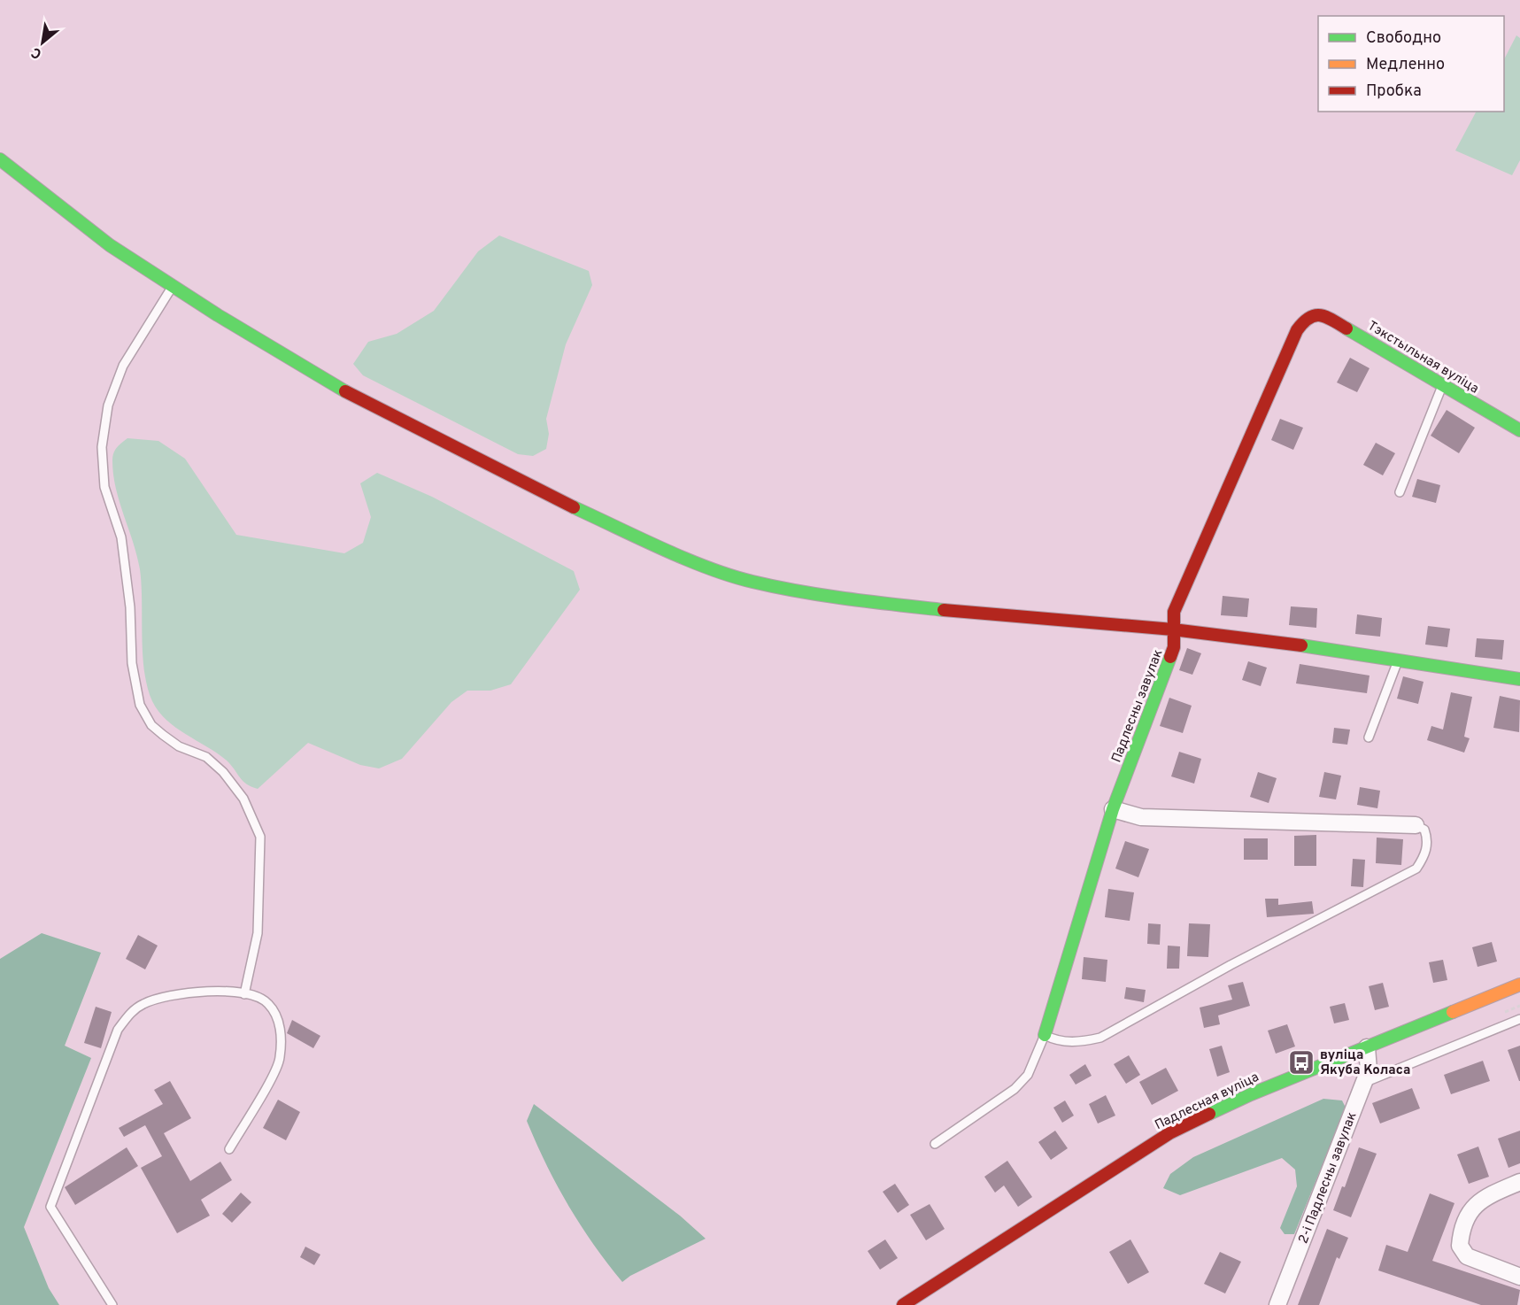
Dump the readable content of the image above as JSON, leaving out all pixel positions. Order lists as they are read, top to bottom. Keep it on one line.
{"streets":{"street":["Тэкстыльная вуліца","Падлесны завулак","Падлесная вуліца","2-і Падлесны завулак"]},"crossings":[["Тэкстыльная вуліца","Падлесны завулак"],["Падлесная вуліца","2-і Падлесны завулак"]],"places":{"bus stop":["вуліца Якуба Коласа"]},"legend":["Свободно","Медленно","Пробка"],"north":"bottom left"}
